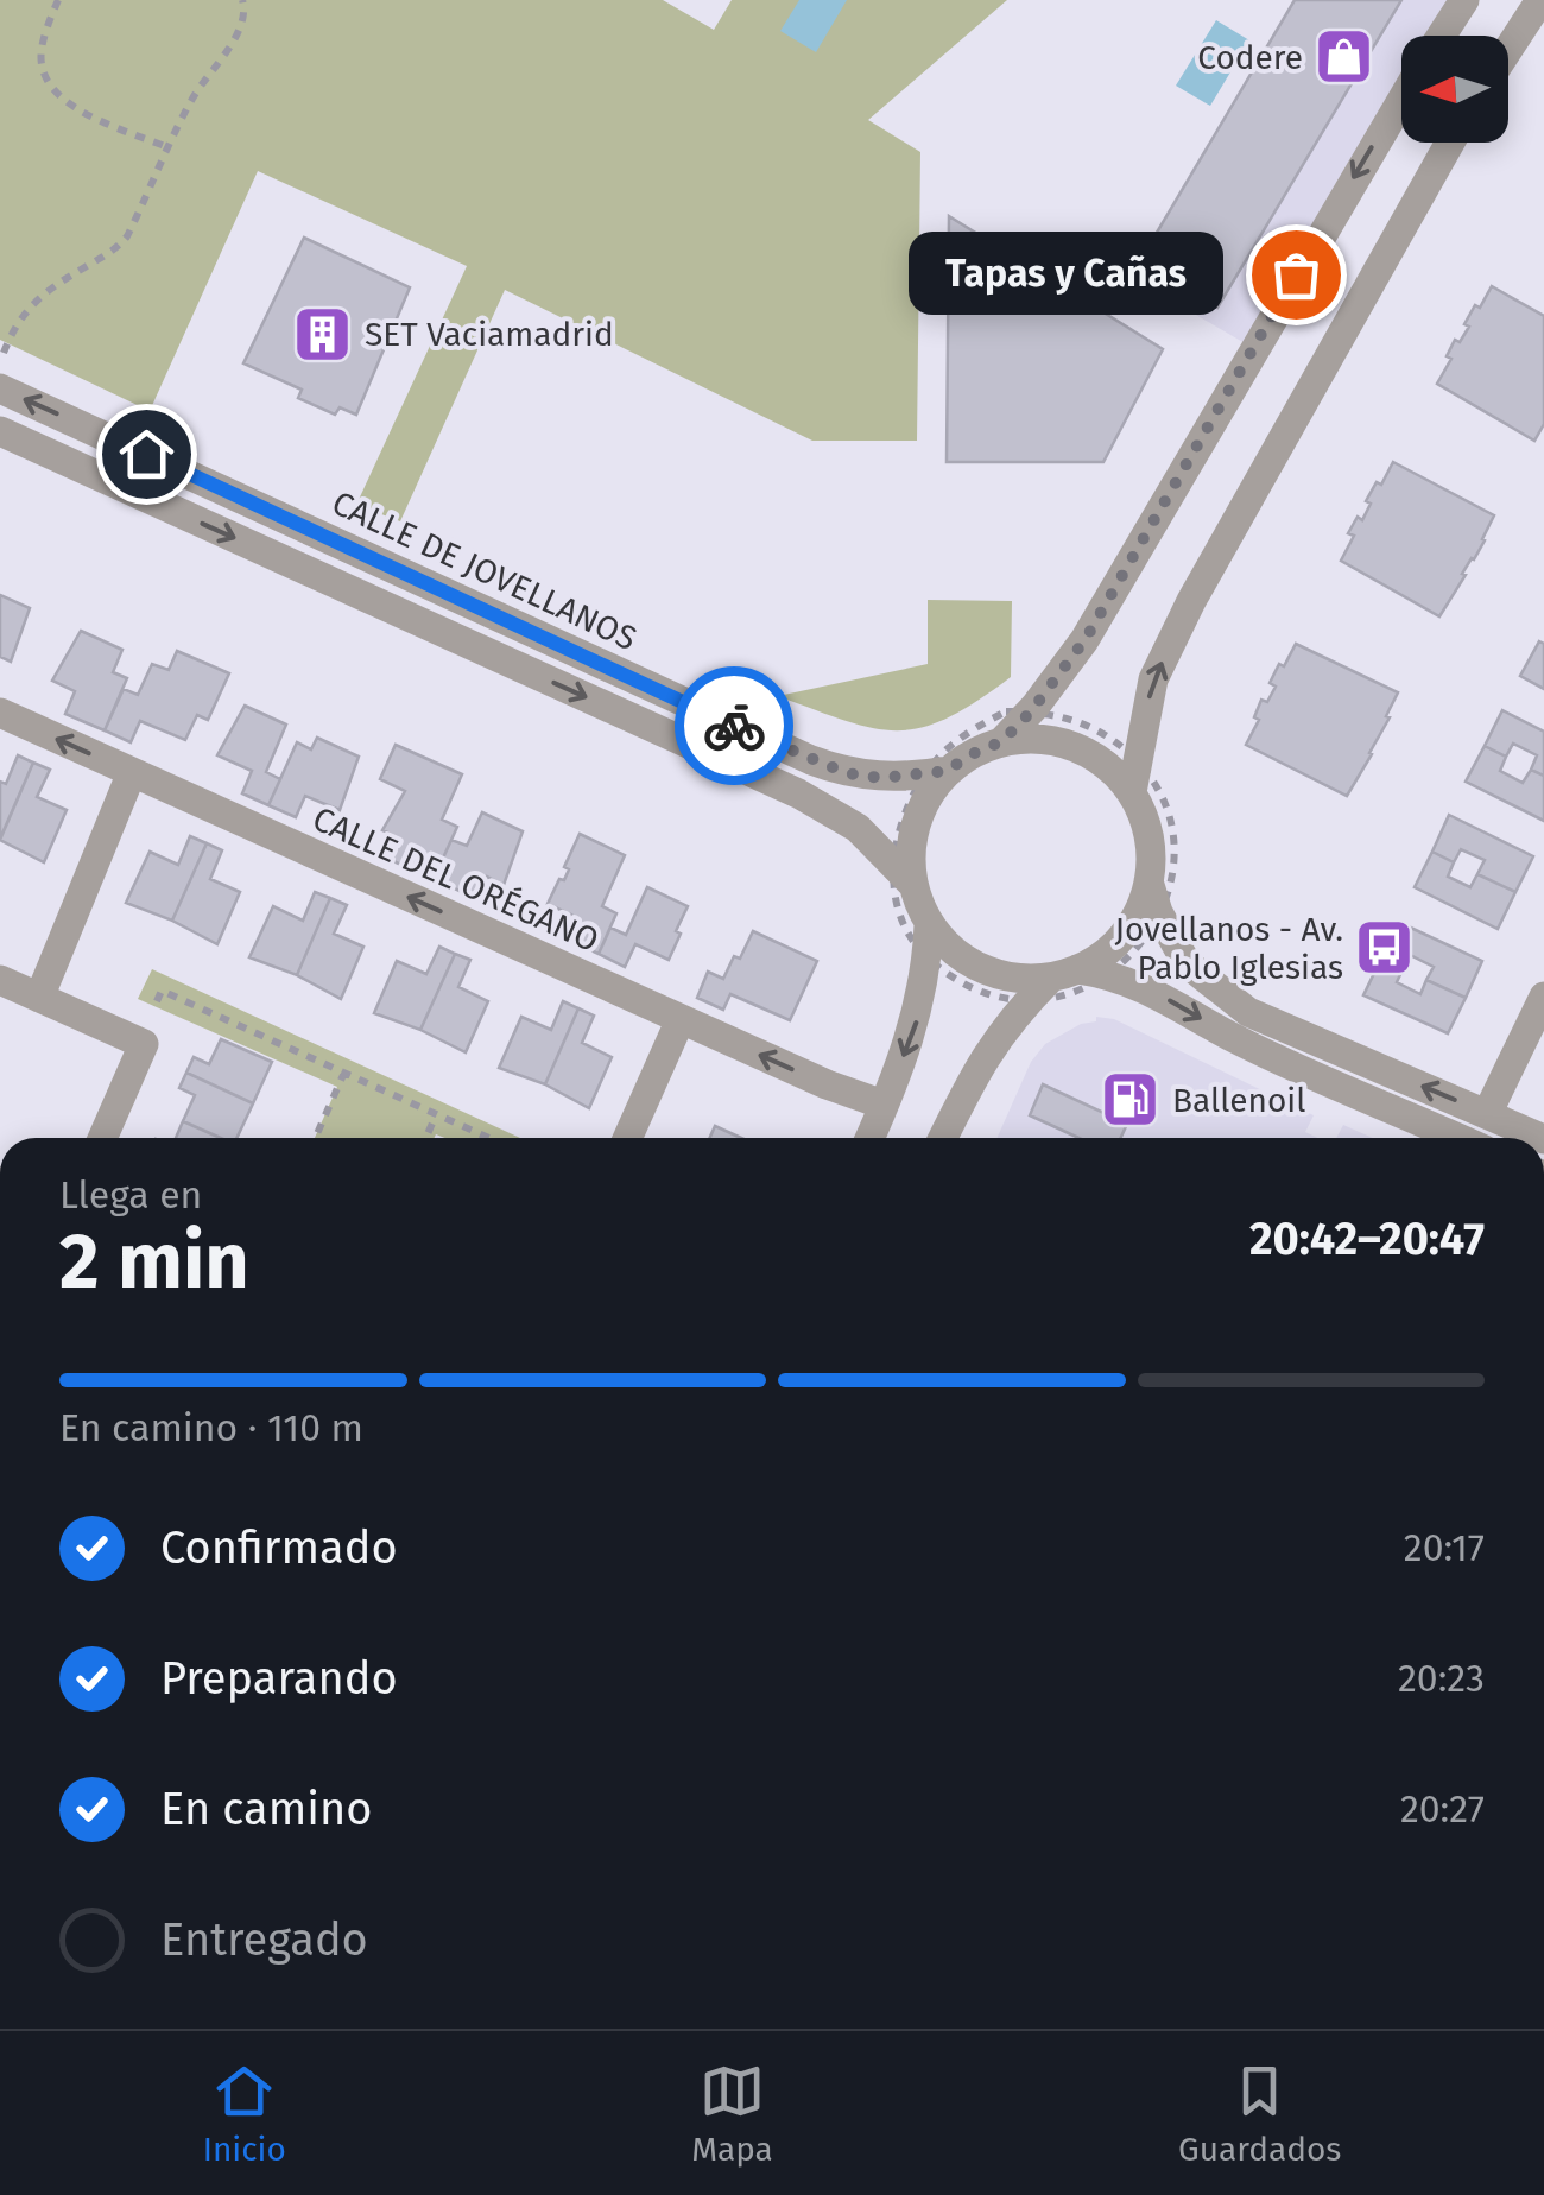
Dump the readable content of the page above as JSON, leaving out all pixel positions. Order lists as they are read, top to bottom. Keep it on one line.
{"streets":{"street":["CALLE DE JOVELLANOS","CALLE DEL ORÉGANO"]},"places":{"shop":["Codere"],"other":["Tapas y Cañas"],"building":["SET Vaciamadrid"],"bus stop":["Jovellanos - Av. Pablo Iglesias"],"fuel station":["Ballenoil"]},"north":"left","page":{"bubble":"Tapas y Cañas","heading":["2 min","Llega en","20:42–20:47"],"bar":"En camino · 110 m","list":[["Confirmado","20:17"],["Preparando","20:23"],["En camino","20:27"],"Entregado"],"tabs":["Inicio","Mapa","Guardados"]}}
